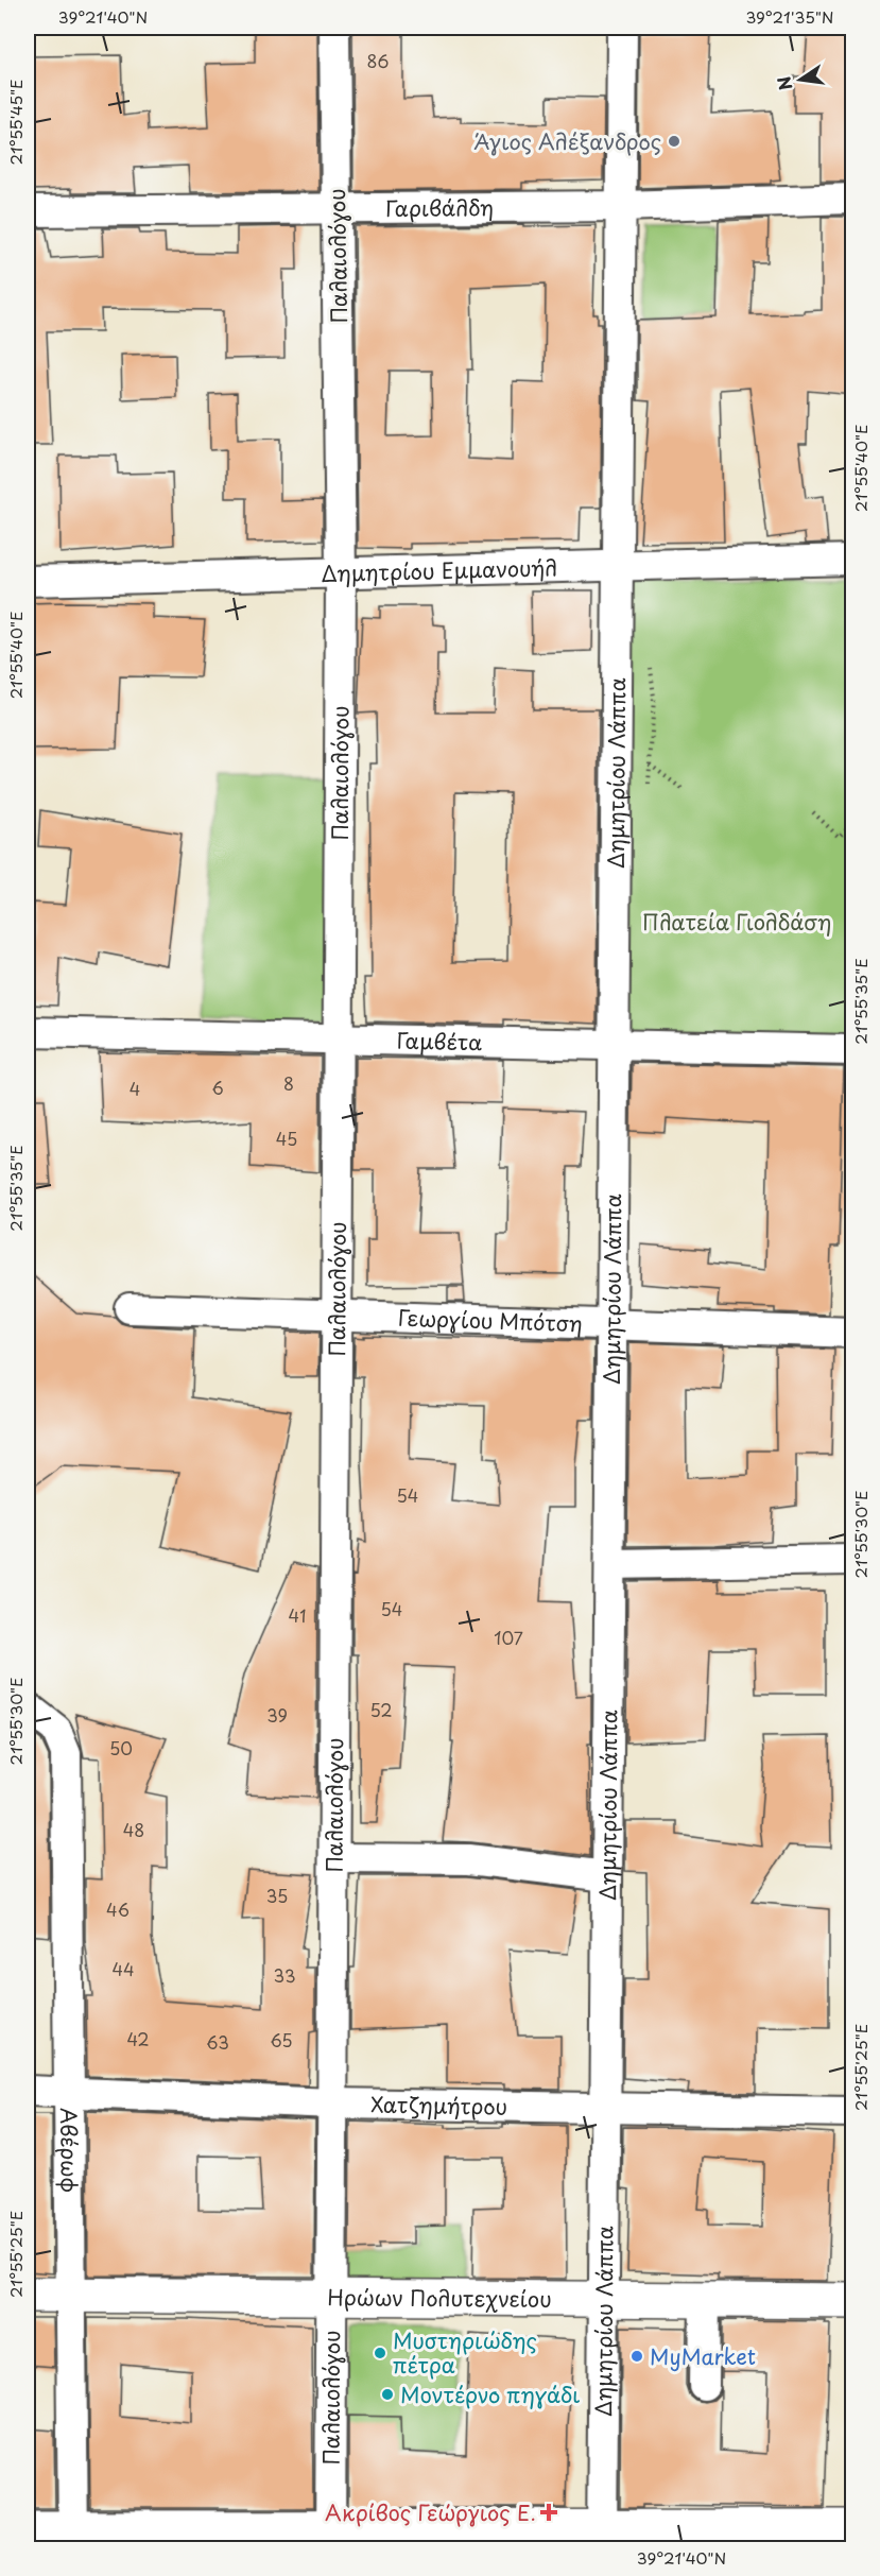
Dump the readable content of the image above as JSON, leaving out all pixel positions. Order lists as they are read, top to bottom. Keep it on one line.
{"streets":{"main road":["Ηρώων Πολυτεχνείου"],"street":["Γαριβάλδη","Παλαιολόγου","Δημητρίου Εμμανουήλ","Δημητρίου Λάππα","Γαμβέτα","Γεωργίου Μπότση","Χατζημήτρου","Αβέρωφ"]},"crossings":[["Γαριβάλδη","Παλαιολόγου"],["Γαριβάλδη","Δημητρίου Λάππα"],["Παλαιολόγου","Δημητρίου Εμμανουήλ"],["Παλαιολόγου","Γαμβέτα"],["Παλαιολόγου","Γεωργίου Μπότση"],["Παλαιολόγου","Χατζημήτρου"],["Παλαιολόγου","Ηρώων Πολυτεχνείου"],["Δημητρίου Εμμανουήλ","Δημητρίου Λάππα"],["Δημητρίου Λάππα","Γαμβέτα"],["Δημητρίου Λάππα","Γεωργίου Μπότση"],["Δημητρίου Λάππα","Χατζημήτρου"],["Δημητρίου Λάππα","Ηρώων Πολυτεχνείου"],["Χατζημήτρου","Αβέρωφ"],["Αβέρωφ","Ηρώων Πολυτεχνείου"]],"parks":["Πλατεία Γιολδάση"],"places":{"other":["Άγιος Αλέξανδρος","Μυστηριώδης πέτρα","MyMarket","Μοντέρνο πηγάδι"],"health":["Ακρίβος Γεώργιος Ε."]},"house_numbers":["86","8","6","4","45","54","54","41","107","52","39","50","48","35","46","44","33","42","65","63"],"north":"left","coordinates":["39°21'40\"N","39°21'35\"N","21°55'45\"E","21°55'40\"E","21°55'35\"E","21°55'30\"E","21°55'25\"E"]}
